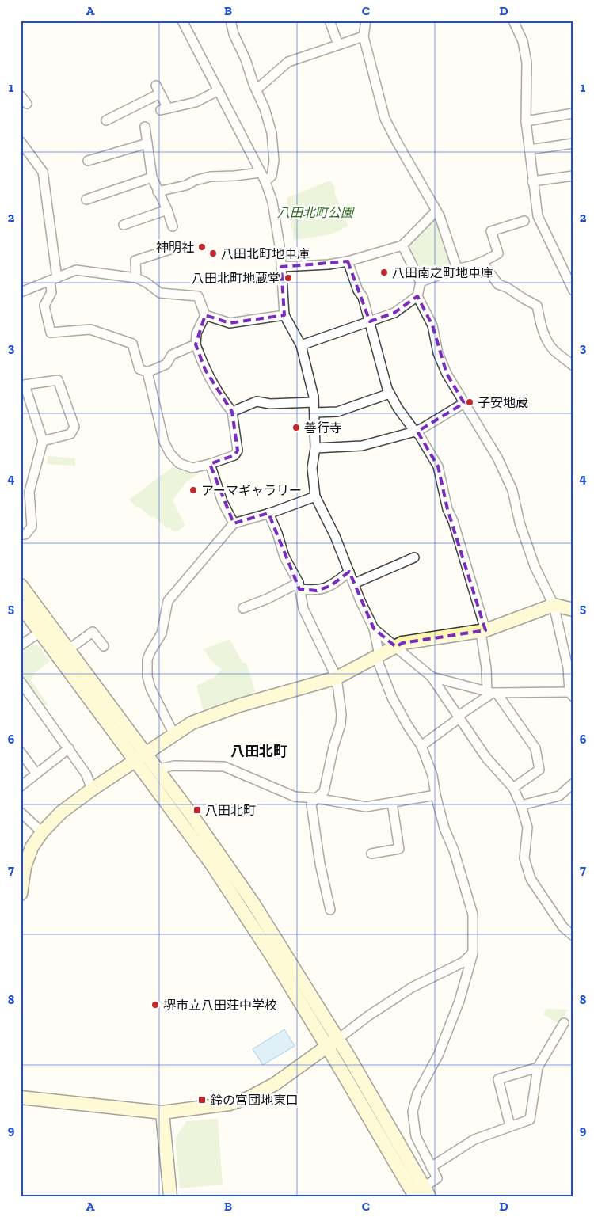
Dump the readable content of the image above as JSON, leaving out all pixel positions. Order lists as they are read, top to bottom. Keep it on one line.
{"districts":["八田北町"],"parks":["八田北町公園"],"places":{"other":["神明社","八田北町地車庫","八田南之町地車庫","八田北町地蔵堂","子安地蔵","善行寺","アーマギャラリー","堺市立八田荘中学校"],"transit":["八田北町","鈴の宮団地東口"]},"grid":{"columns":["A","B","C","D"],"rows":["1","2","3","4","5","6","7","8","9"]}}
